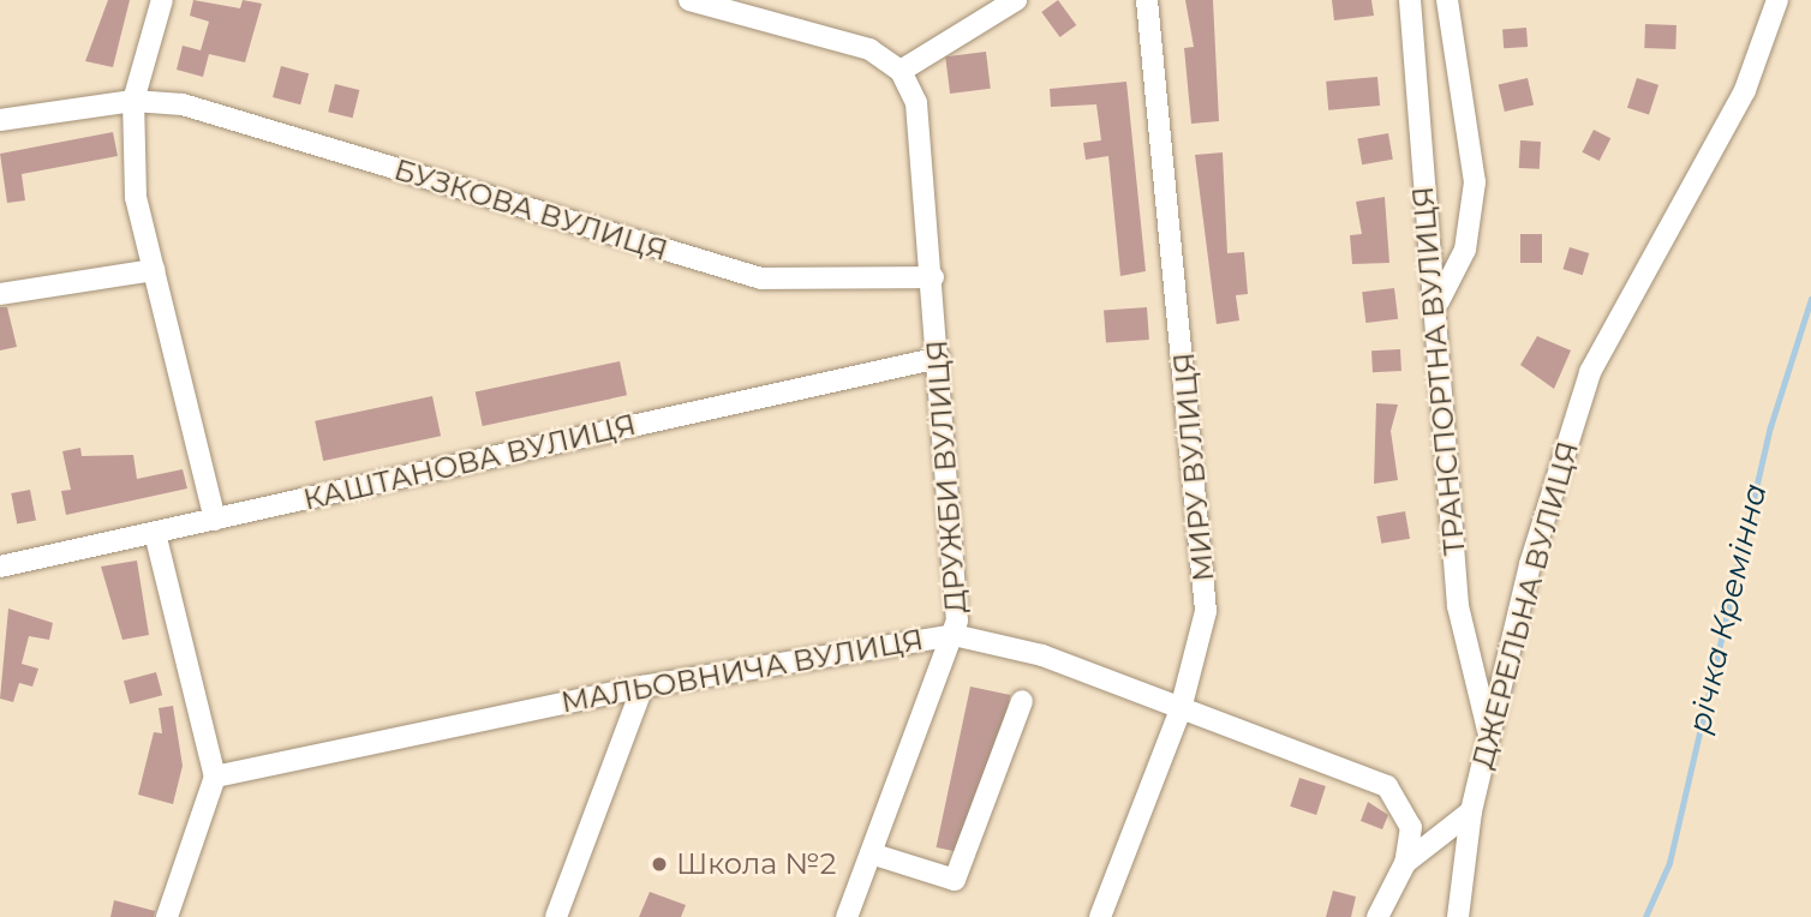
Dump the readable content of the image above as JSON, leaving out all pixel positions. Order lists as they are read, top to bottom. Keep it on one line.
{"streets":{"street":["БУЗКОВА ВУЛИЦЯ","ТРАНСПОРТНА ВУЛИЦЯ","КАШТАНОВА ВУЛИЦЯ","МИРУ ВУЛИЦЯ","ДРУЖБИ ВУЛИЦЯ","ДЖЕРЕЛЬНА ВУЛИЦЯ","МАЛЬОВНИЧА ВУЛИЦЯ"]},"crossings":[["БУЗКОВА ВУЛИЦЯ","ДРУЖБИ ВУЛИЦЯ"],["ТРАНСПОРТНА ВУЛИЦЯ","ДЖЕРЕЛЬНА ВУЛИЦЯ"],["КАШТАНОВА ВУЛИЦЯ","ДРУЖБИ ВУЛИЦЯ"],["МИРУ ВУЛИЦЯ","МАЛЬОВНИЧА ВУЛИЦЯ"],["ДРУЖБИ ВУЛИЦЯ","МАЛЬОВНИЧА ВУЛИЦЯ"]],"water":["річка Кремінна"],"places":["Школа №2"]}
